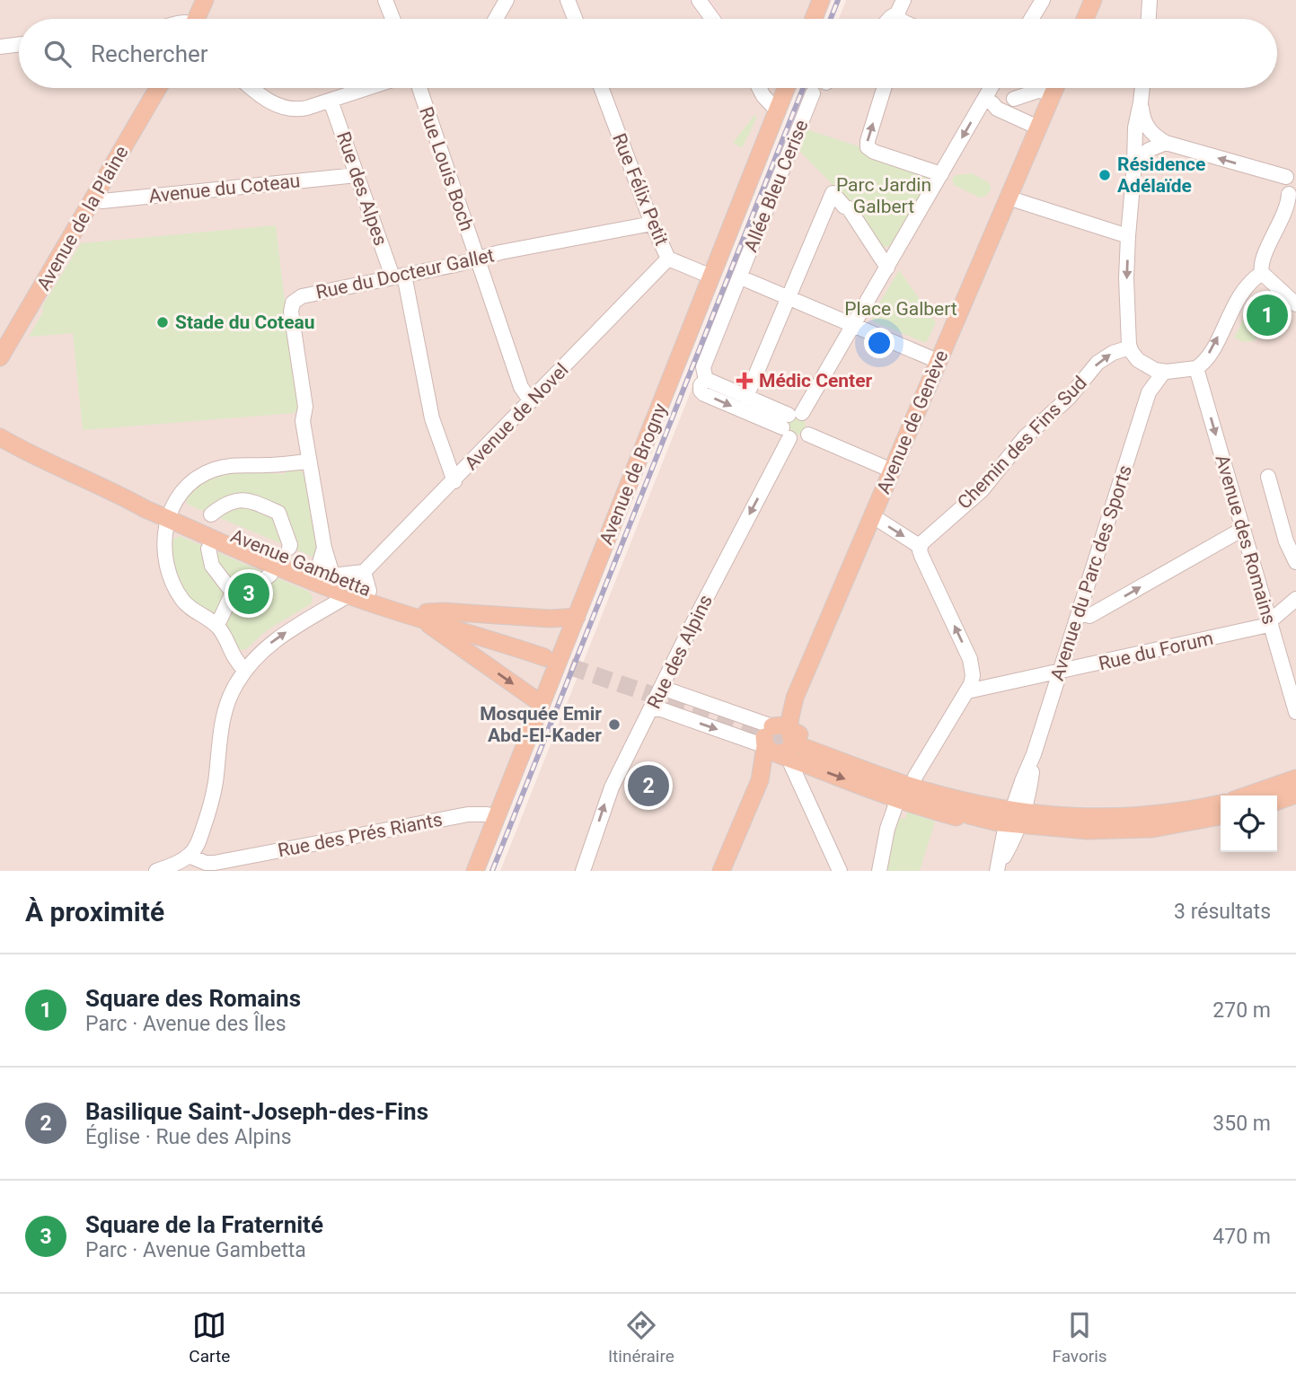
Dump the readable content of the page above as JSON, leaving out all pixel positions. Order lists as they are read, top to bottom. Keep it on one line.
{"streets":{"main road":["Avenue de la Plaine","Avenue de Genève","Avenue de Brogny","Avenue Gambetta"],"street":["Rue Louis Boch","Allée Bleu Cerise","Avenue du Coteau","Rue des Alpes","Rue Félix Petit","Rue du Docteur Gallet","Avenue de Novel","Chemin des Fins Sud","Avenue des Romains","Avenue du Parc des Sports","Rue du Forum","Rue des Alpins","Rue des Prés Riants"]},"crossings":[["Rue Louis Boch","Rue du Docteur Gallet"],["Rue Louis Boch","Avenue de Novel"],["Avenue du Coteau","Rue des Alpes"],["Avenue du Coteau","Avenue de la Plaine"],["Rue des Alpes","Rue du Docteur Gallet"],["Rue des Alpes","Avenue de Novel"],["Rue Félix Petit","Rue du Docteur Gallet"],["Rue Félix Petit","Avenue de Novel"],["Rue Félix Petit","Avenue de Brogny"],["Rue du Docteur Gallet","Avenue Gambetta"],["Avenue de Brogny","Rue des Prés Riants"],["Avenue des Romains","Rue du Forum"],["Avenue du Parc des Sports","Rue du Forum"]],"one_way":["Chemin des Fins Sud","Avenue des Romains"],"parks":["Parc Jardin Galbert","Place Galbert"],"places":{"other":["Résidence Adélaïde","Stade du Coteau","Mosquée Emir Abd-El-Kader"],"health":["Médic Center"]},"page":{"search":"Rechercher","pins":["1","3","2"],"heading":["À proximité","3 résultats"],"list":[{"mark":"1","name":"Square des Romains","note":"Parc · Avenue des Îles","value":"270 m"},{"mark":"2","name":"Basilique Saint-Joseph-des-Fins","note":"Église · Rue des Alpins","value":"350 m"},{"mark":"3","name":"Square de la Fraternité","note":"Parc · Avenue Gambetta","value":"470 m"}],"nav":["Carte","Itinéraire","Favoris"]}}
